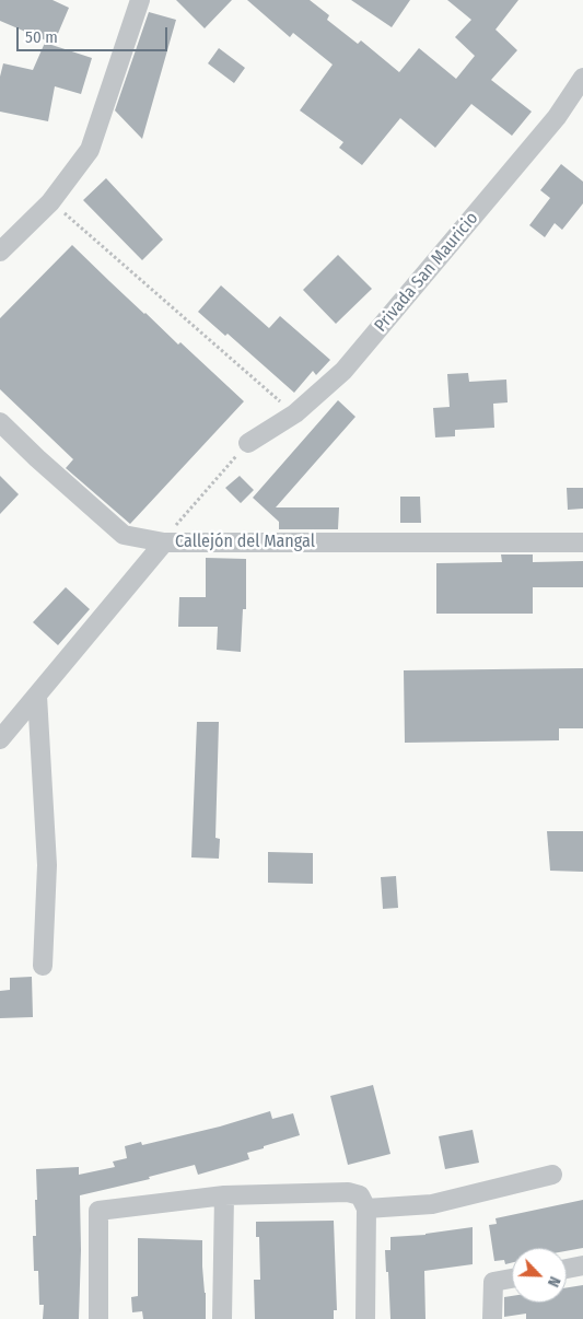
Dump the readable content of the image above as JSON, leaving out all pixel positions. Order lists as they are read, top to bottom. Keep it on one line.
{"streets":{"street":["Privada San Mauricio","Callejón del Mangal"]},"scale_bar":"50 m","north":"bottom right"}
